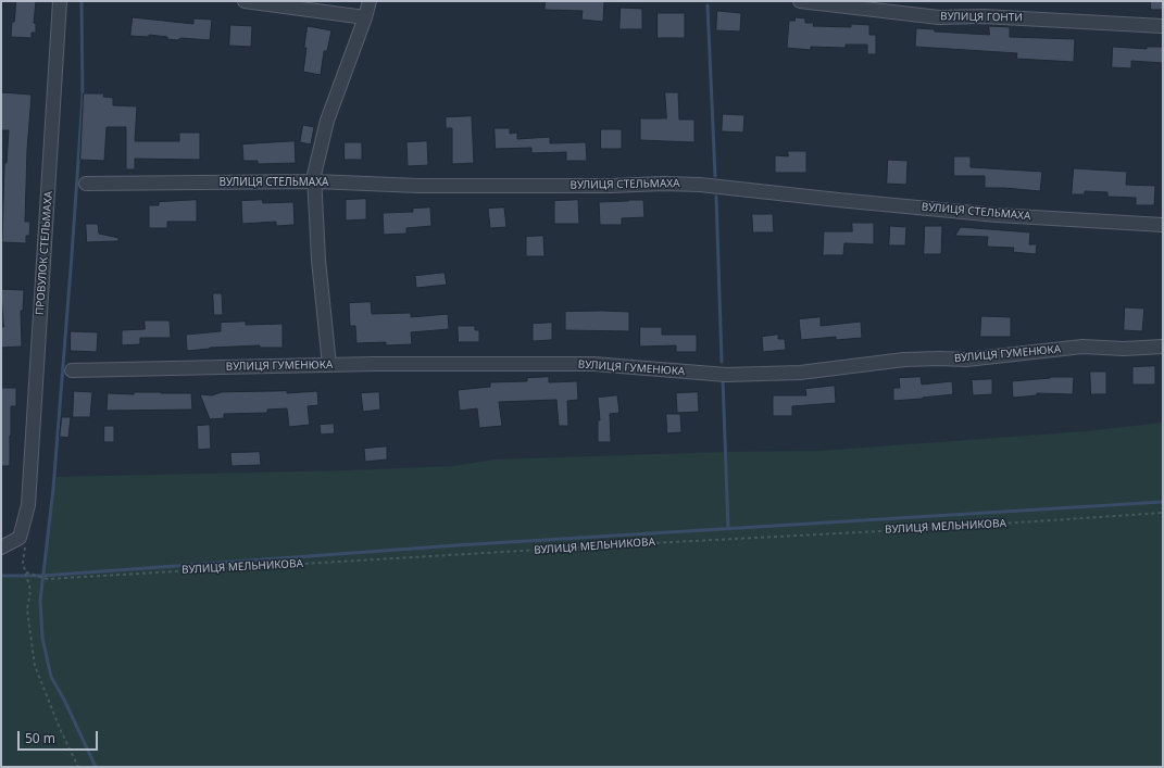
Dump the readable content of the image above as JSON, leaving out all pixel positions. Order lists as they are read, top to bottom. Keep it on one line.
{"streets":{"street":["ВУЛИЦЯ ГОНТИ","ВУЛИЦЯ СТЕЛЬМАХА","ПРОВУЛОК СТЕЛЬМАХА","ВУЛИЦЯ ГУМЕНЮКА"],"path":["ВУЛИЦЯ МЕЛЬНИКОВА"]},"scale_bar":"50 m"}
